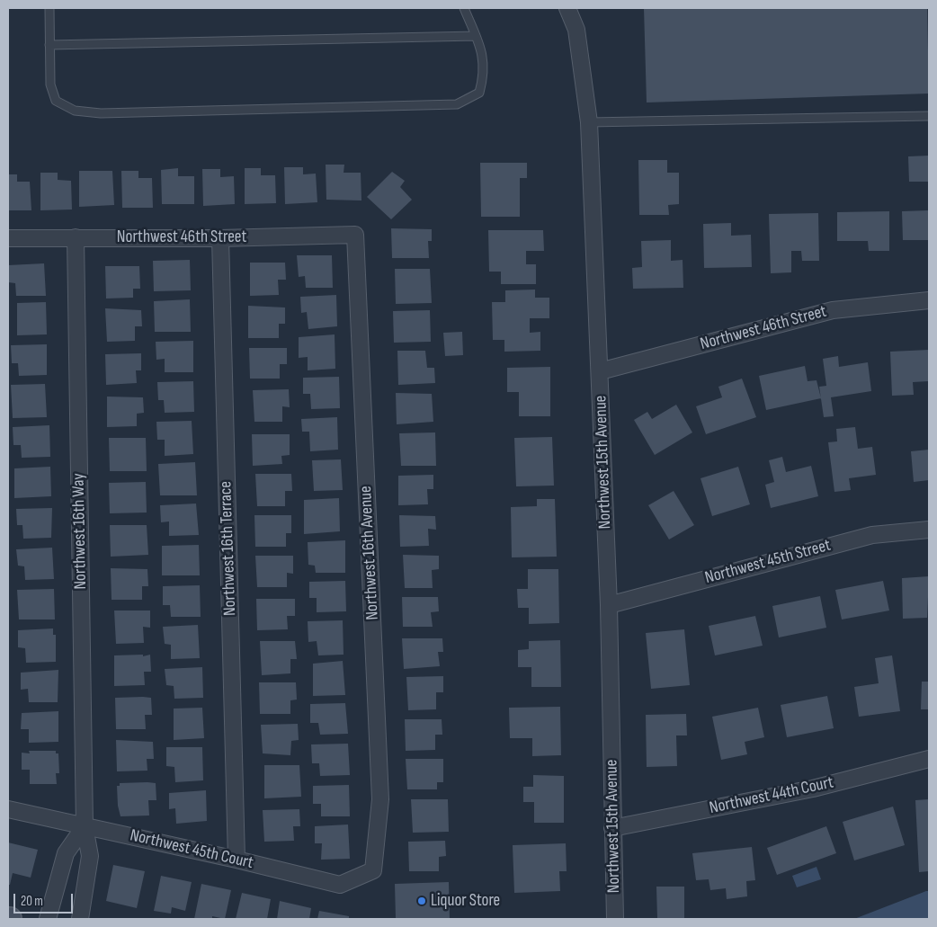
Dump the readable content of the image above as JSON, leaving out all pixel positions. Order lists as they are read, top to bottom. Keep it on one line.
{"streets":{"street":["Northwest 46th Street","Northwest 15th Avenue","Northwest 16th Way","Northwest 16th Terrace","Northwest 16th Avenue","Northwest 45th Street","Northwest 44th Court","Northwest 45th Court"]},"crossings":[["Northwest 46th Street","Northwest 15th Avenue"],["Northwest 46th Street","Northwest 16th Way"],["Northwest 46th Street","Northwest 16th Terrace"],["Northwest 46th Street","Northwest 16th Avenue"],["Northwest 15th Avenue","Northwest 45th Street"],["Northwest 15th Avenue","Northwest 44th Court"],["Northwest 16th Way","Northwest 45th Court"],["Northwest 16th Terrace","Northwest 45th Court"],["Northwest 16th Avenue","Northwest 45th Court"]],"places":["Liquor Store"],"scale_bar":"20 m"}
